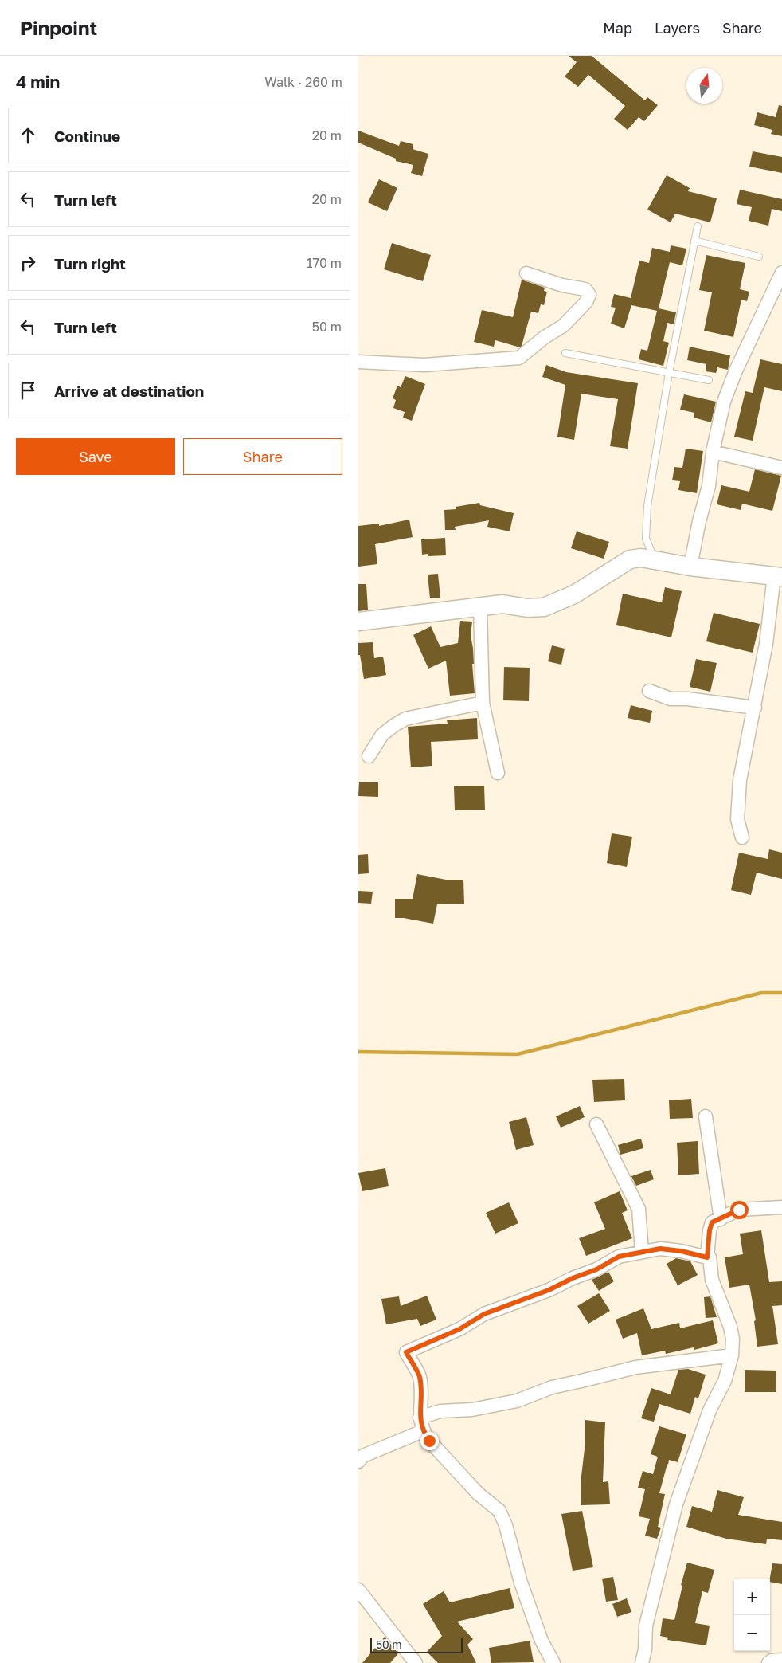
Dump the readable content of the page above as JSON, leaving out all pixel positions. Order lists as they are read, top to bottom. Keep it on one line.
{"scale_bar":"50 m","north":"top","page":{"header":"Pinpoint","nav":["Map","Layers","Share"],"heading":["4 min","Walk · 260 m"],"list":[["Continue","20 m"],["Turn left","20 m"],["Turn right","170 m"],["Turn left","50 m"],"Arrive at destination"],"buttons":["Save","Share"],"map_buttons":["+","−"],"scale":"50 m"}}
